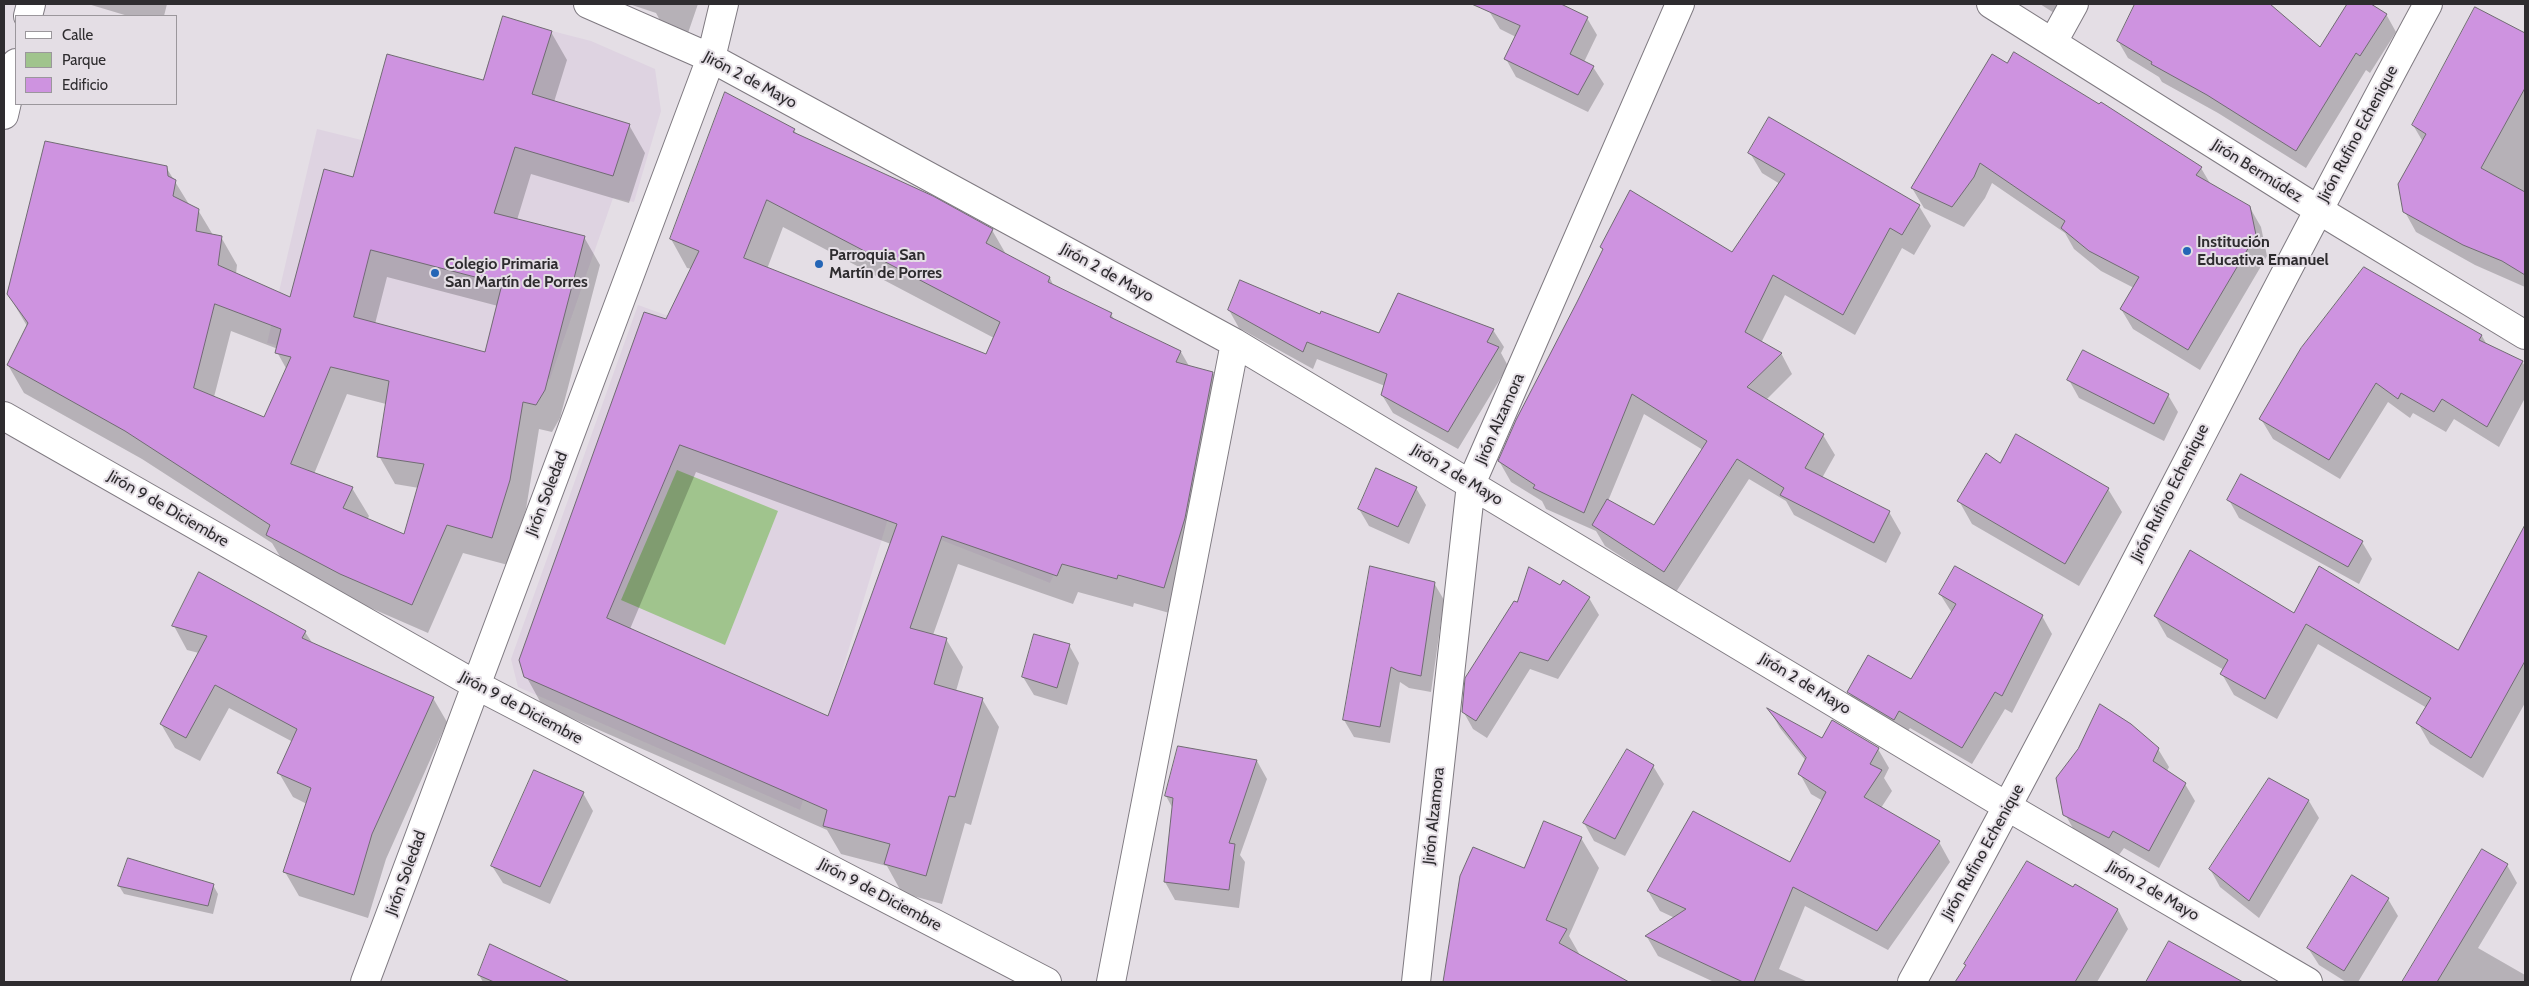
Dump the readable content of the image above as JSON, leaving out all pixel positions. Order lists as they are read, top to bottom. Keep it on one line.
{"streets":{"street":["Jirón 2 de Mayo","Jirón Rufino Echenique","Jirón Bermúdez","Jirón Alzamora","Jirón Soledad","Jirón 9 de Diciembre"]},"crossings":[["Jirón 2 de Mayo","Jirón Rufino Echenique"],["Jirón 2 de Mayo","Jirón Alzamora"],["Jirón 2 de Mayo","Jirón Soledad"],["Jirón Rufino Echenique","Jirón Bermúdez"],["Jirón Soledad","Jirón 9 de Diciembre"]],"places":["Institución Educativa Emanuel","Parroquia San Martín de Porres","Colegio Primaria San Martín de Porres"],"legend":["Calle","Parque","Edificio"]}
